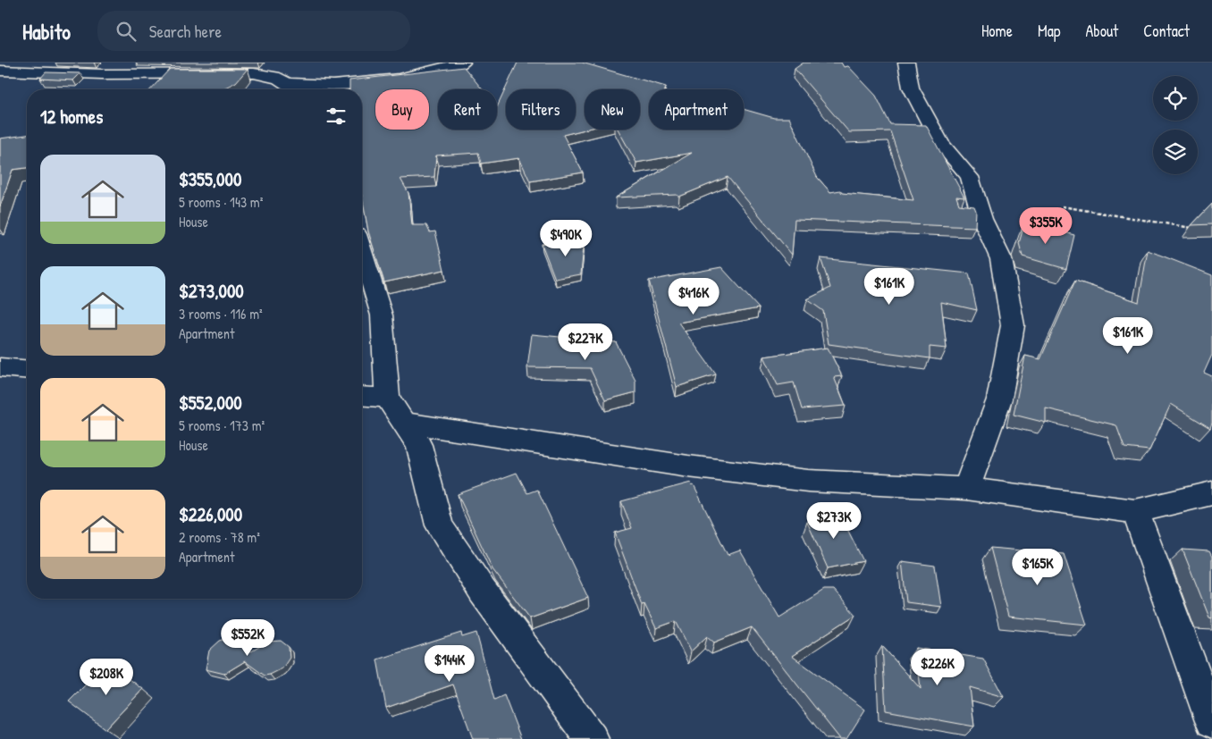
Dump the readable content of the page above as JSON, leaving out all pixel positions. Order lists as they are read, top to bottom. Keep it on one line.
{"page":{"header":"Habito","search":"Search here","nav":["Home","Map","About","Contact"],"chip":["Buy","Rent","Filters","New","Apartment"],"heading":"12 homes","list":[{"name":"$355,000","note":"5 rooms · 143 m² · House"},{"name":"$273,000","note":"3 rooms · 116 m² · Apartment"},{"name":"$552,000","note":"5 rooms · 173 m² · House"},{"name":"$226,000","note":"2 rooms · 78 m² · Apartment"}],"price":["$355K","$490K","$161K","$416K","$161K","$227K","$273K","$165K","$552K","$144K","$226K","$208K"]}}
